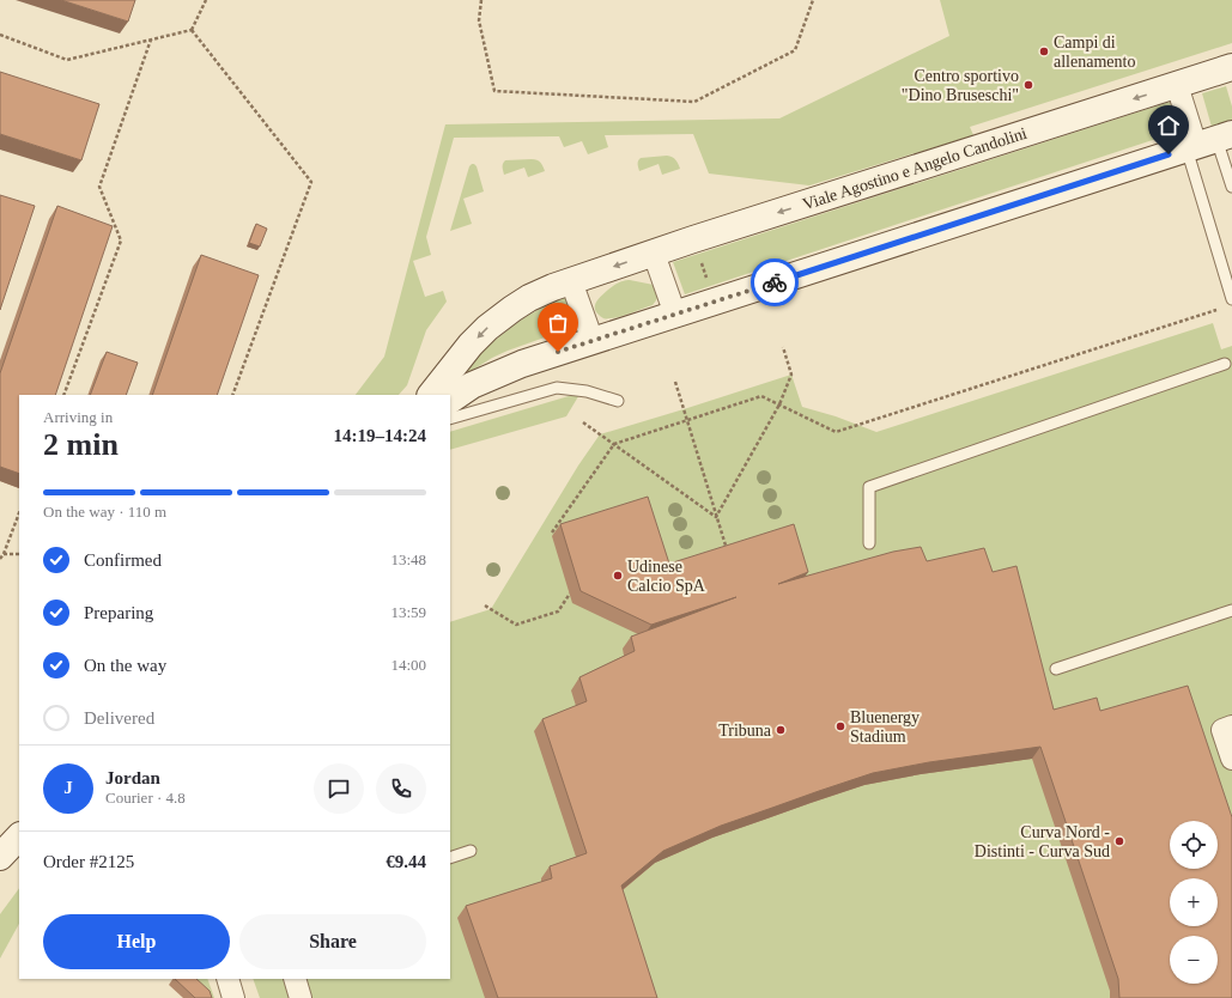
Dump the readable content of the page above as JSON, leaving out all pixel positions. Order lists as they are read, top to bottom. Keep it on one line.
{"streets":{"street":["Viale Agostino e Angelo Candolini"]},"places":["Campi di allenamento","Centro sportivo \"Dino Bruseschi\"","Udinese Calcio SpA","Bluenergy Stadium","Tribuna","Curva Nord - Distinti - Curva Sud"],"page":{"heading":["2 min","Arriving in","14:19–14:24"],"panel":["Jordan","Courier · 4.8","Order #2125","€9.44"],"bar":"On the way · 110 m","list":[["Confirmed","13:48"],["Preparing","13:59"],["On the way","14:00"],"Delivered"],"round":"J","map_buttons":["+","−"],"buttons":["Help","Share"]}}
